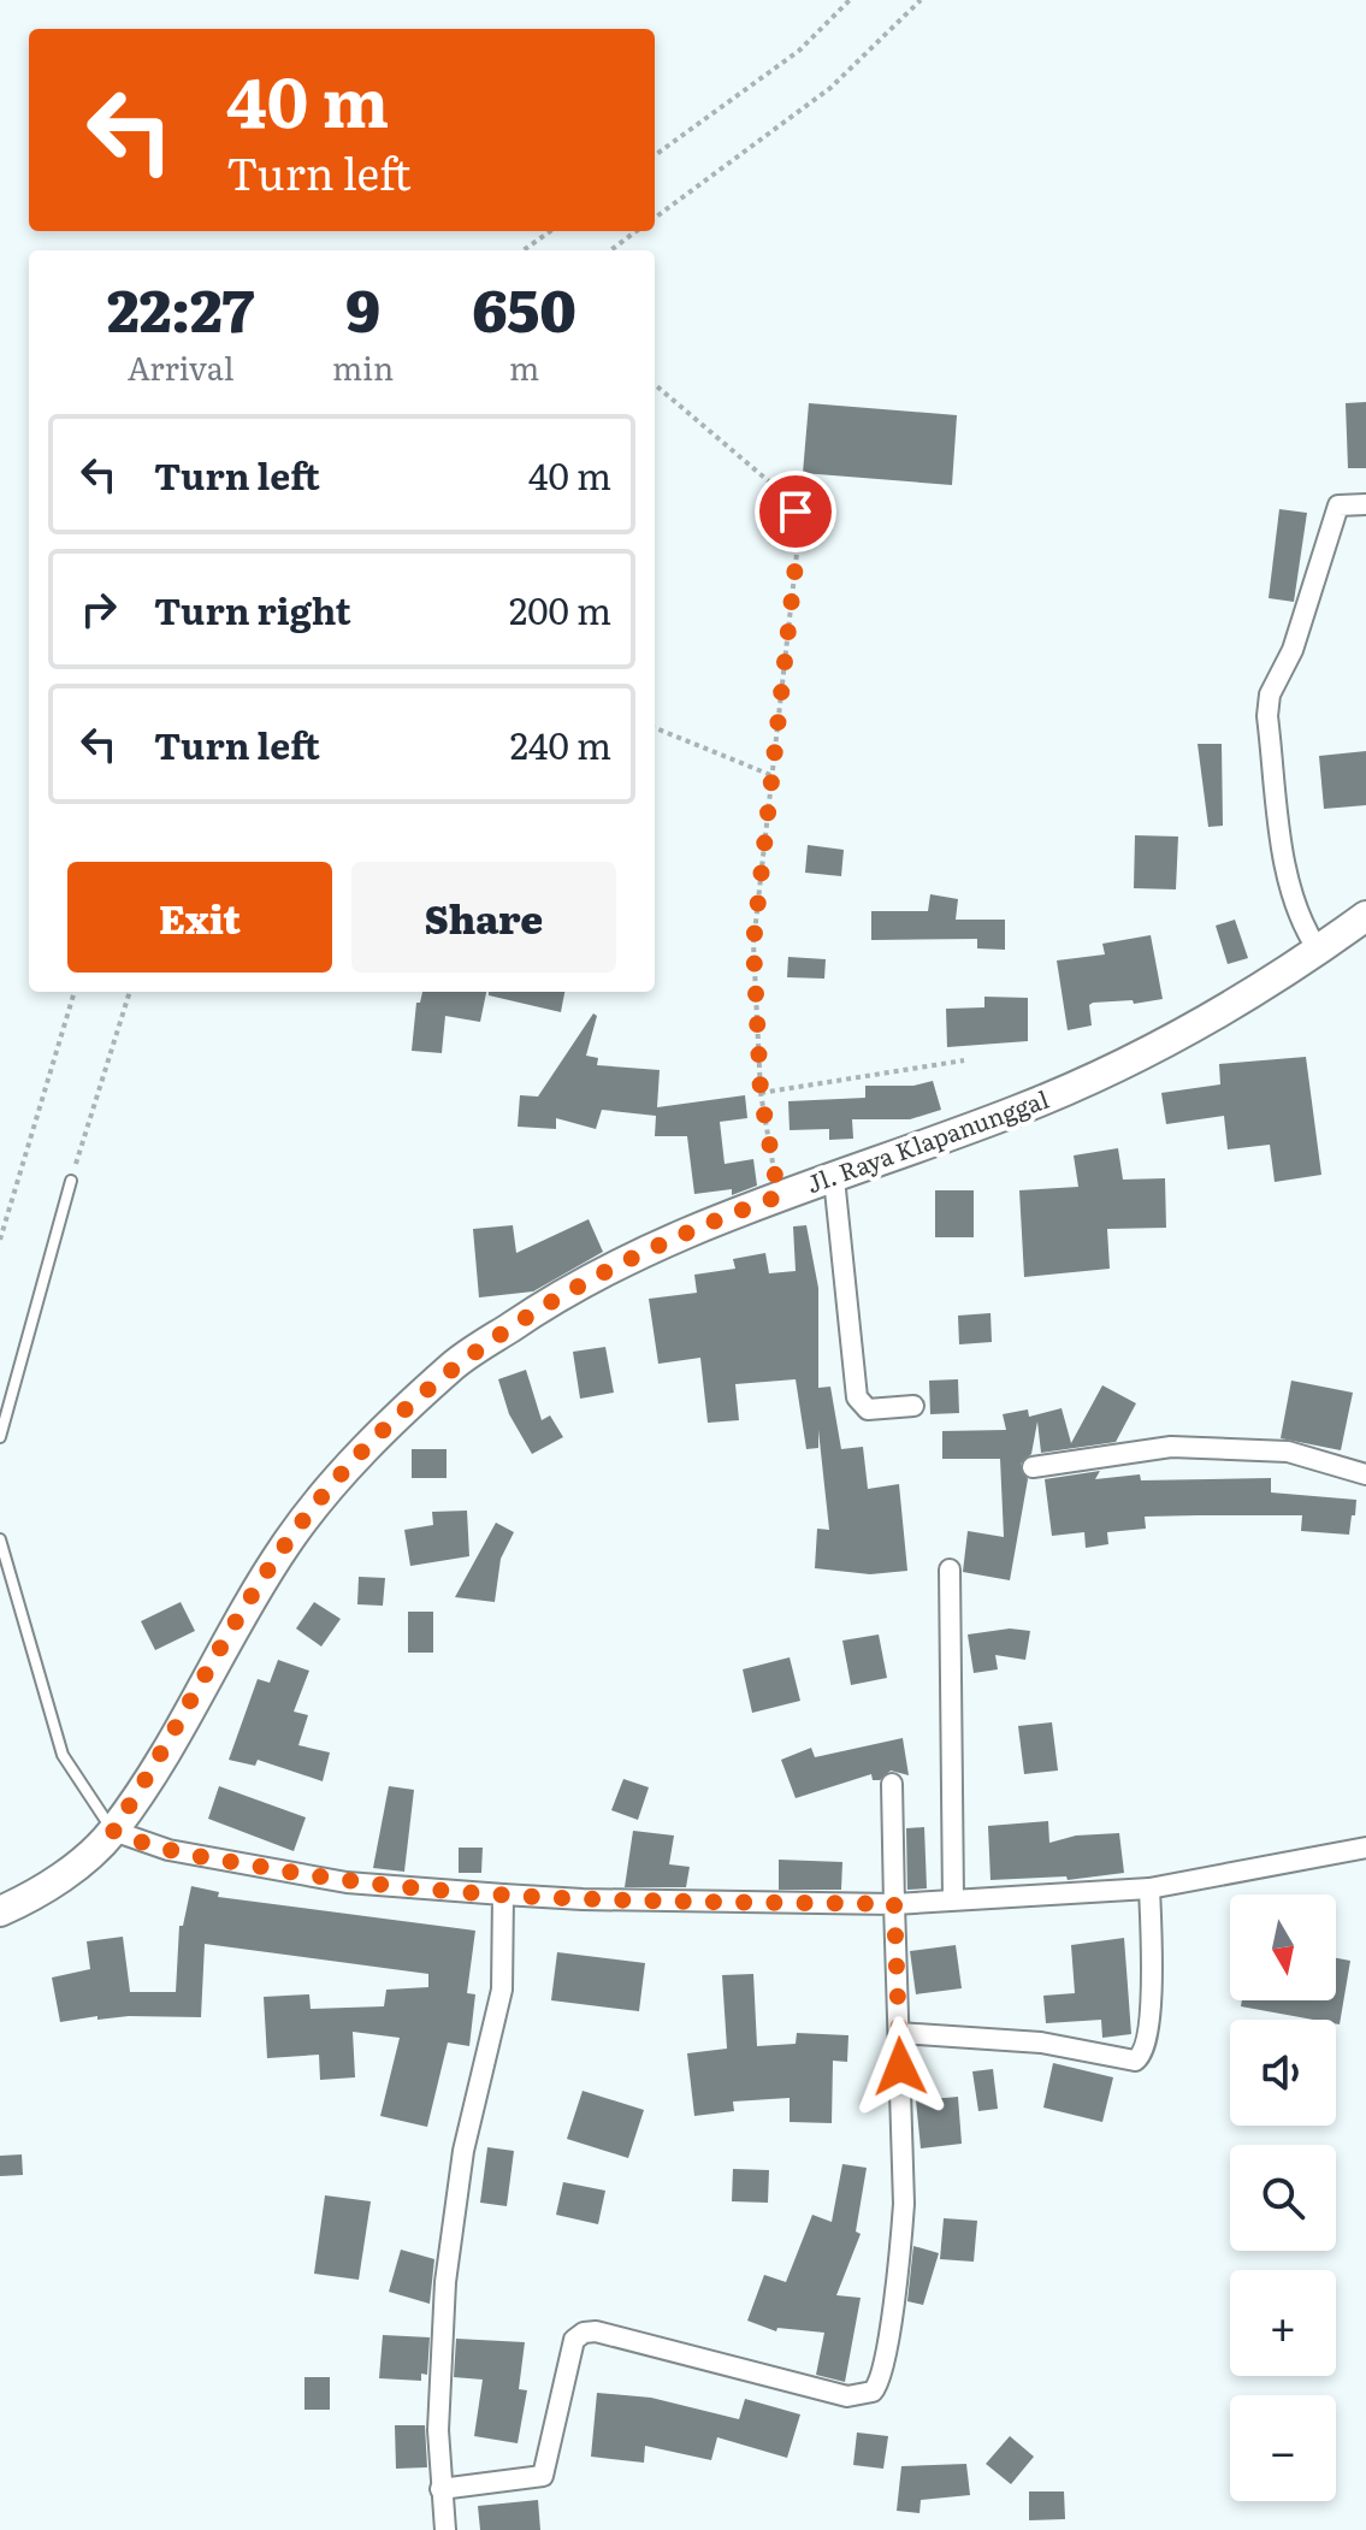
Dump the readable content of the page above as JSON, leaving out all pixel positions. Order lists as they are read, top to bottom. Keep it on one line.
{"streets":{"street":["Jl. Raya Klapanunggal"]},"north":"bottom","page":{"turn":["40 m","Turn left"],"eta":["22:27","Arrival","9","min","650","m"],"list":[{"name":"Turn left","value":"40 m"},{"name":"Turn right","value":"200 m"},{"name":"Turn left","value":"240 m"}],"buttons":["Exit","Share"],"map_buttons":["+","−"]}}
